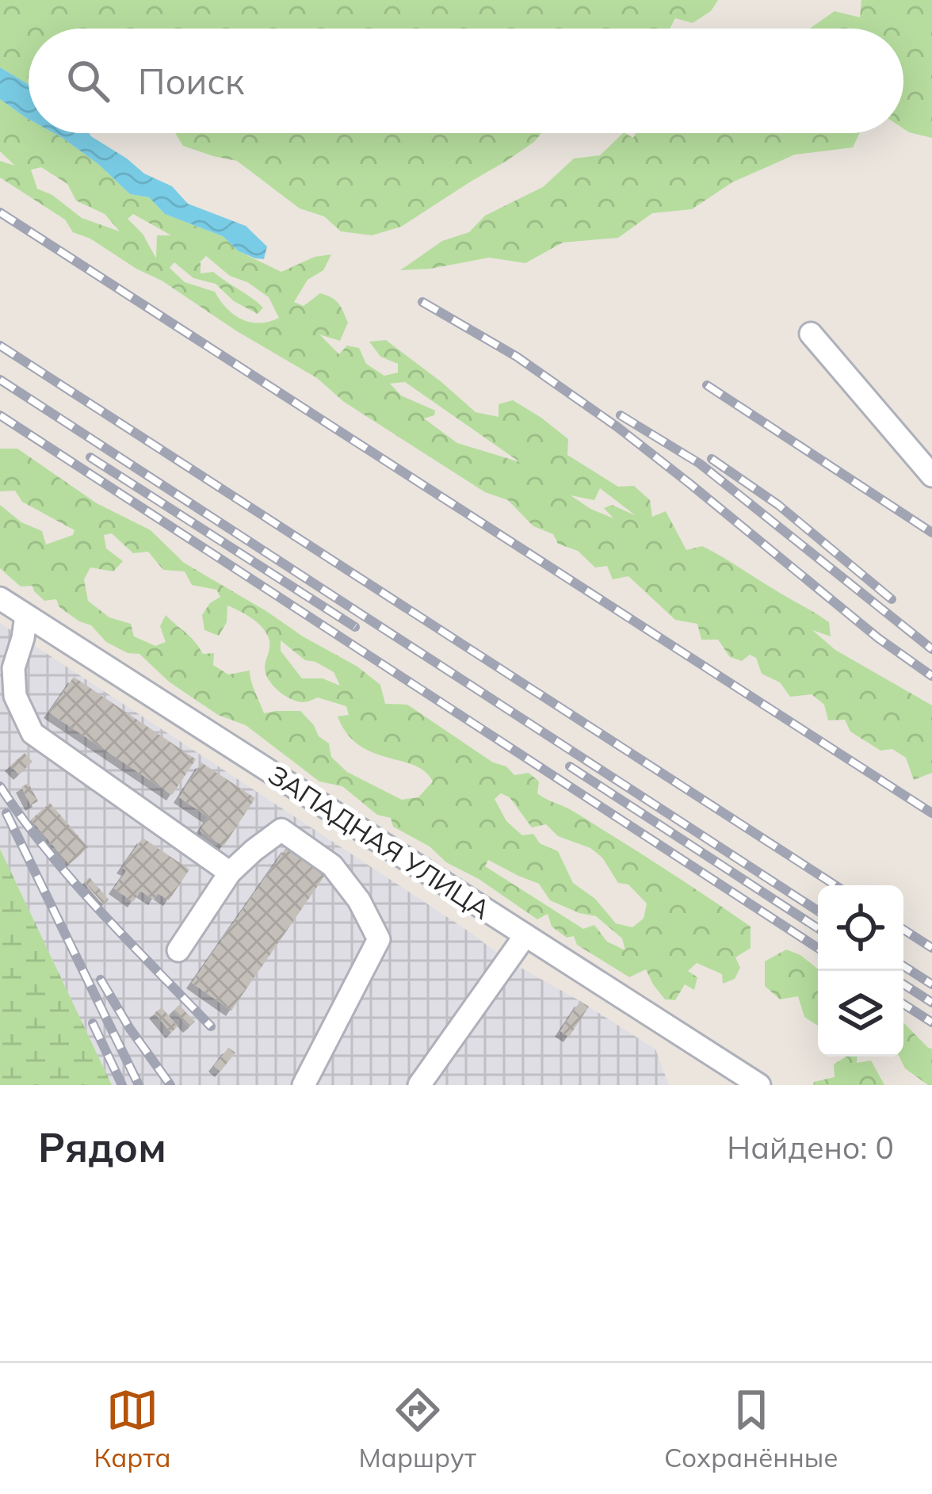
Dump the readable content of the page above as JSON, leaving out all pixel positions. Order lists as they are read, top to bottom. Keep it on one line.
{"streets":{"street":["ЗАПАДНАЯ УЛИЦА"]},"page":{"search":"Поиск","heading":["Рядом","Найдено: 0"],"nav":["Карта","Маршрут","Сохранённые"]}}
